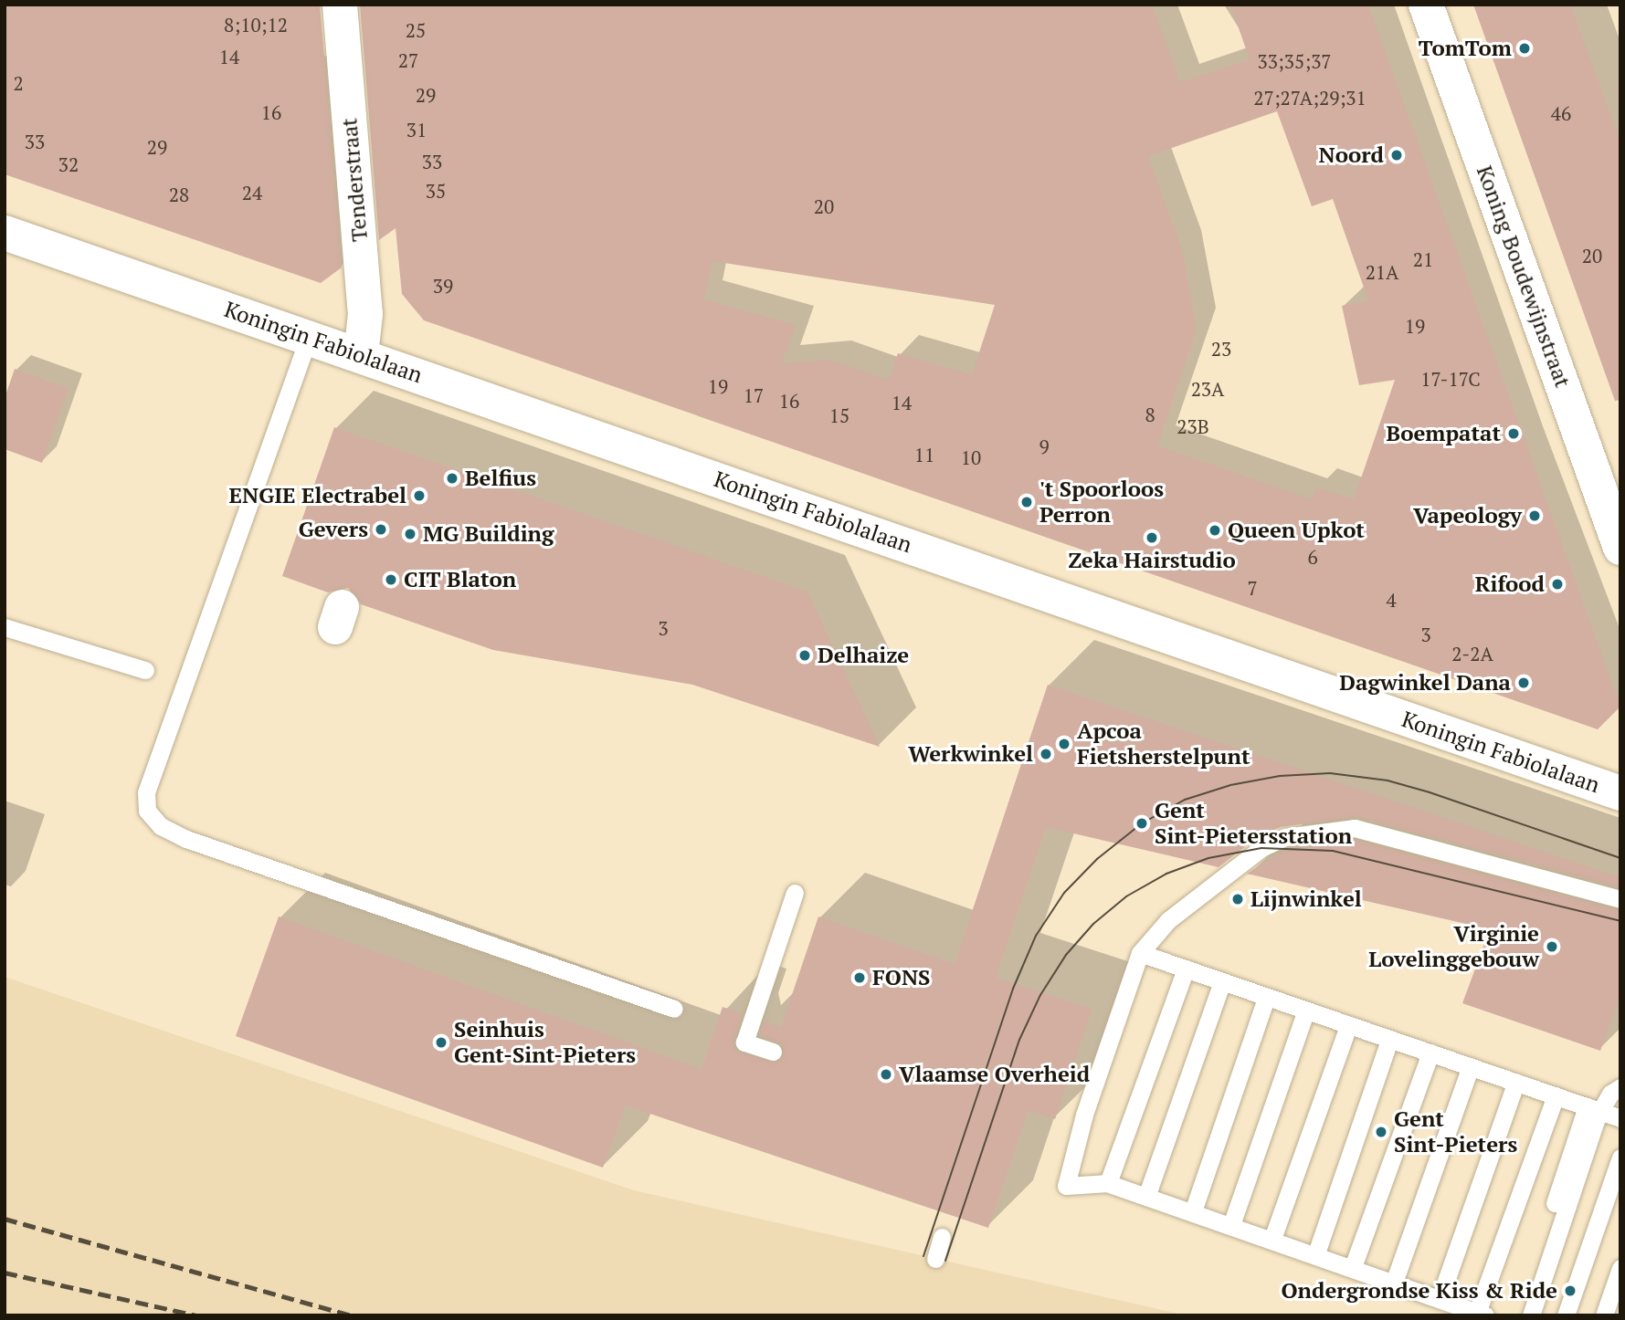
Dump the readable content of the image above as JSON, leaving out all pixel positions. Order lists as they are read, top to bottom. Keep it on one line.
{"streets":{"street":["Tenderstraat","Koning Boudewijnstraat","Koningin Fabiolalaan"]},"crossings":[["Tenderstraat","Koningin Fabiolalaan"]],"places":["TomTom","Noord","Boempatat","Belfius","ENGIE Electrabel","'t Spoorloos Perron","Vapeology","Gevers","Queen Upkot","MG Building","Zeka Hairstudio","CIT Blaton","Rifood","Delhaize","Dagwinkel Dana","Apcoa Fietsherstelpunt","Werkwinkel","Gent Sint-Pietersstation","Lijnwinkel","Virginie Lovelinggebouw","FONS","Seinhuis Gent-Sint-Pieters","Vlaamse Overheid","Gent Sint-Pieters","Ondergrondse Kiss & Ride"],"house_numbers":["8;10;12","25","14","27","33;35;37","2","29","27;27A;29;31","16","46","31","33","29","33","32","35","24","28","20","20","21","21A","39","19","23","17-17C","19","23A","17","16","14","8","15","23B","9","11","10","6","7","4","3","3","2-2A"]}
